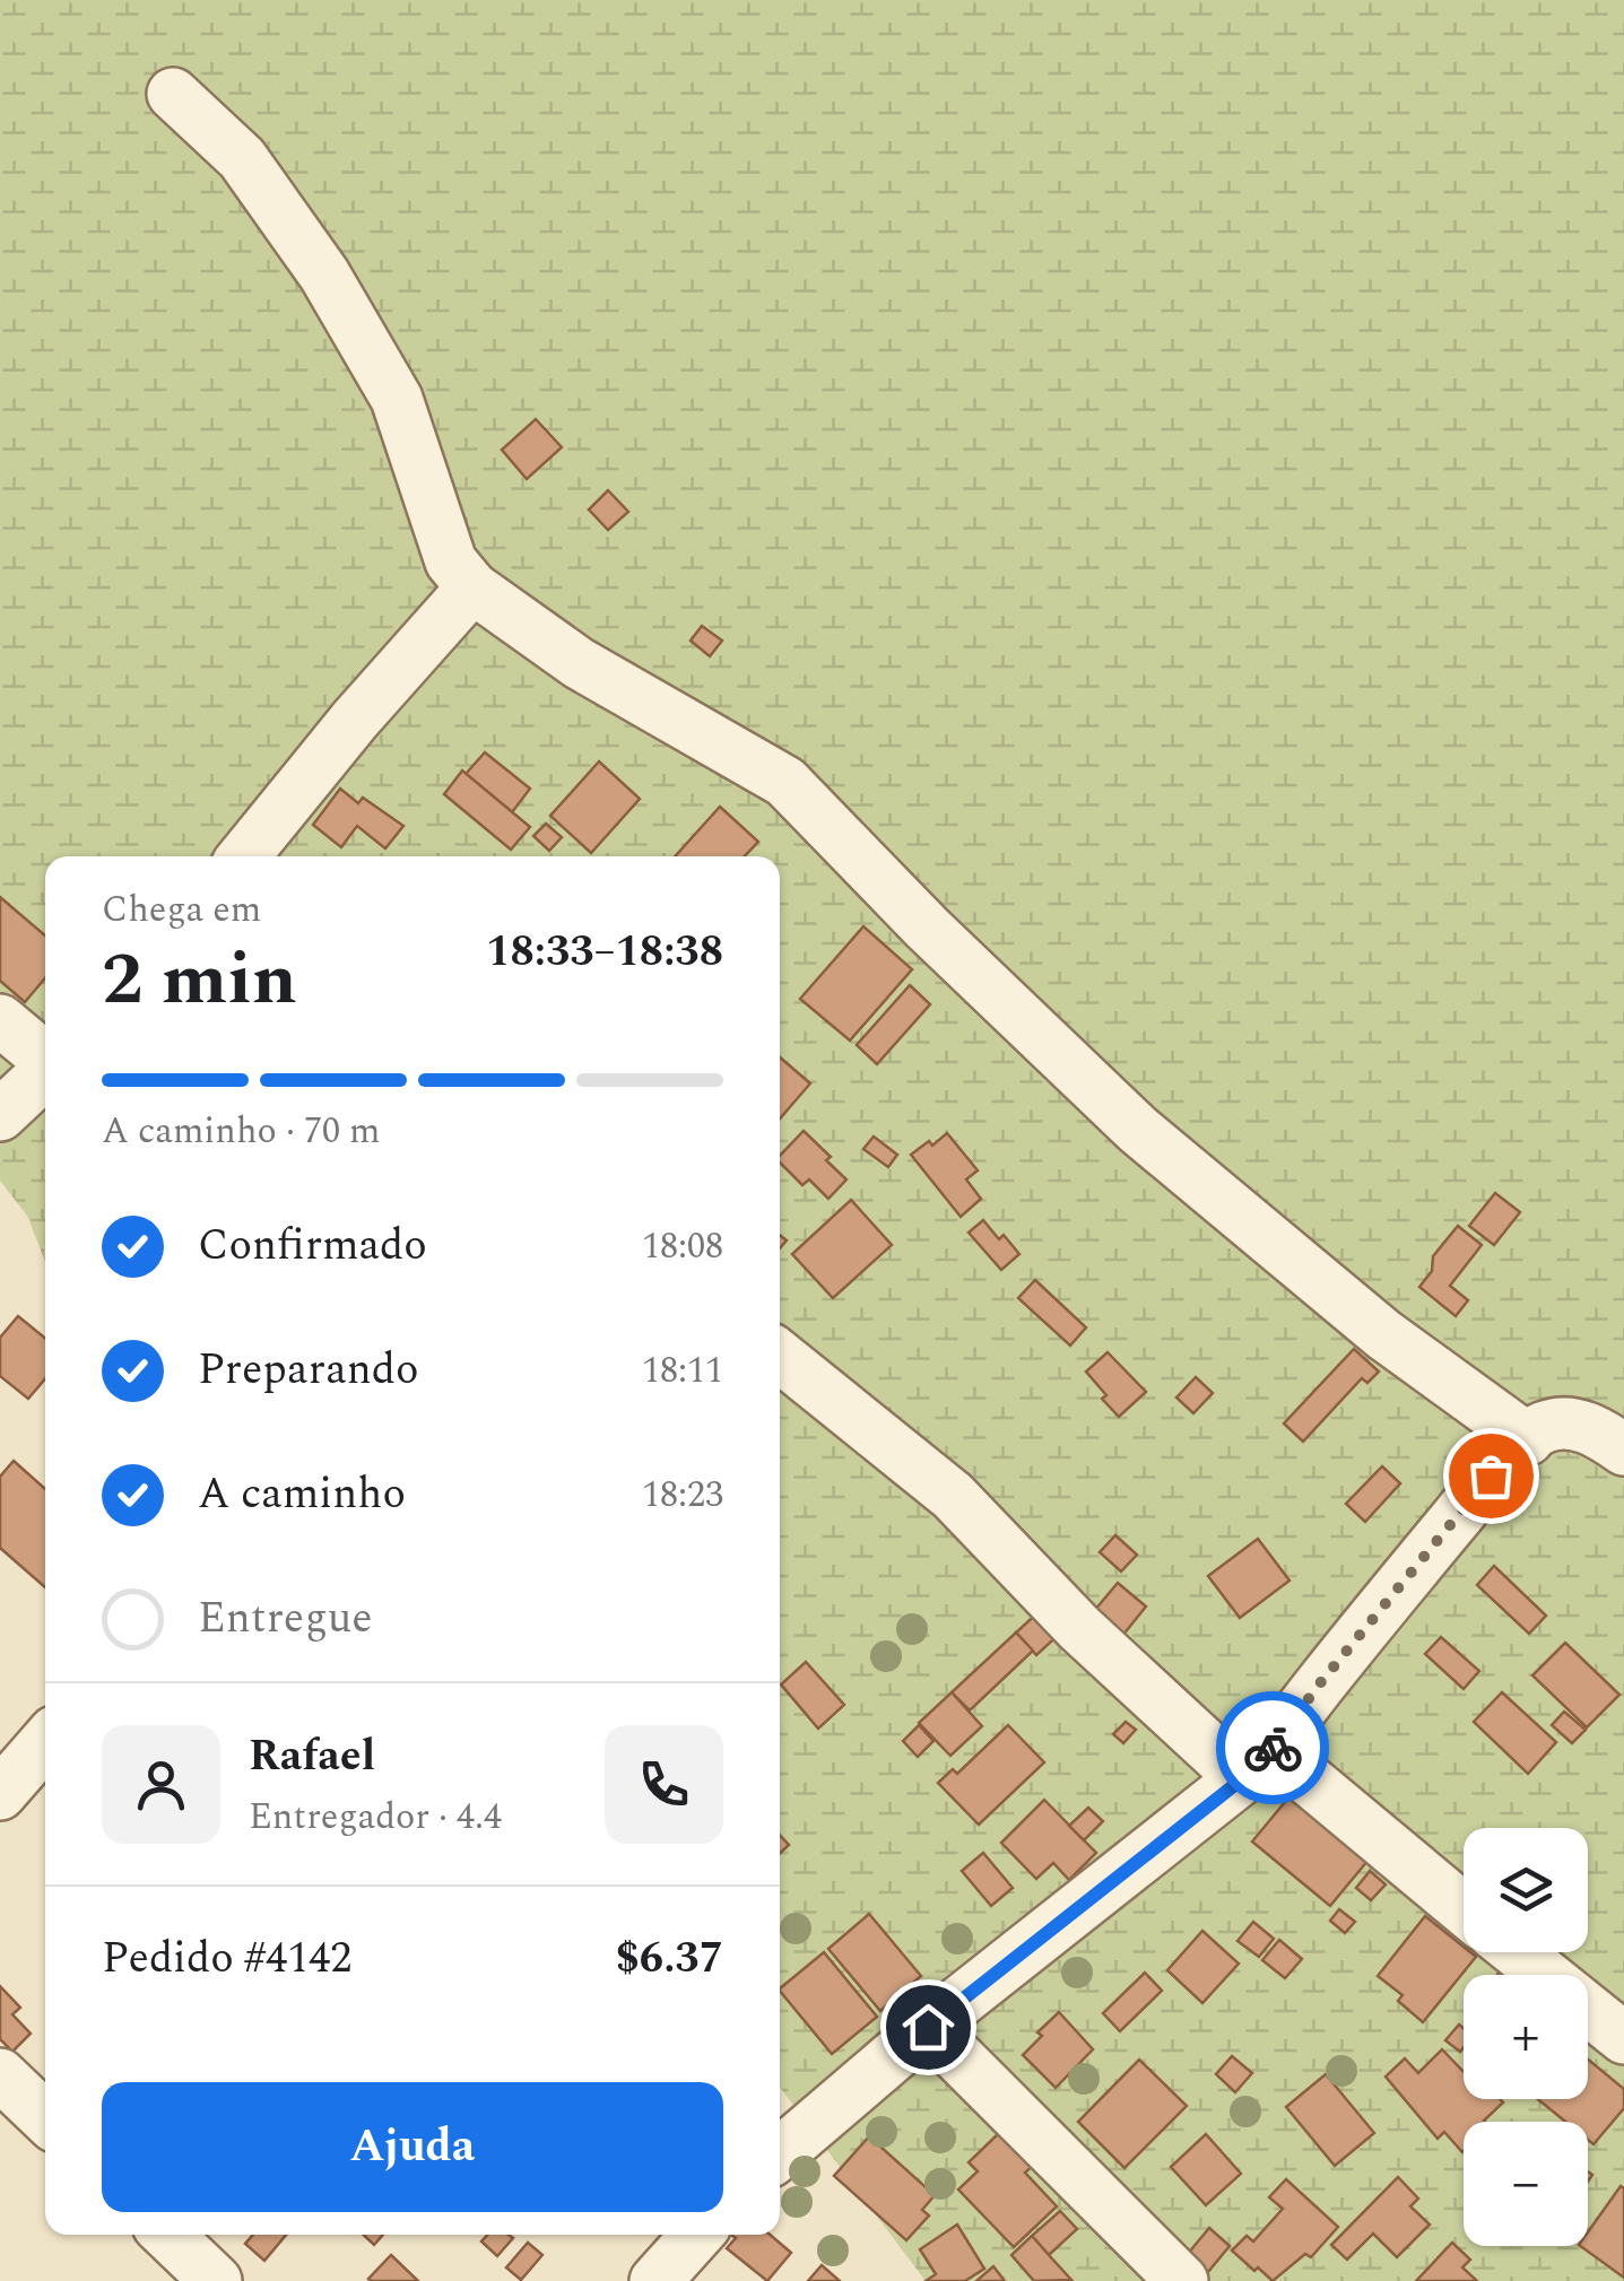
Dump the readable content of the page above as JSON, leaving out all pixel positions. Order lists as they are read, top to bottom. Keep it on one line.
{"page":{"heading":["2 min","Chega em","18:33–18:38"],"panel":["Rafael","Entregador · 4.4","Pedido #4142","$6.37"],"bar":"A caminho · 70 m","list":[["Confirmado","18:08"],["Preparando","18:11"],["A caminho","18:23"],"Entregue"],"map_buttons":["+","−"],"buttons":"Ajuda"}}
